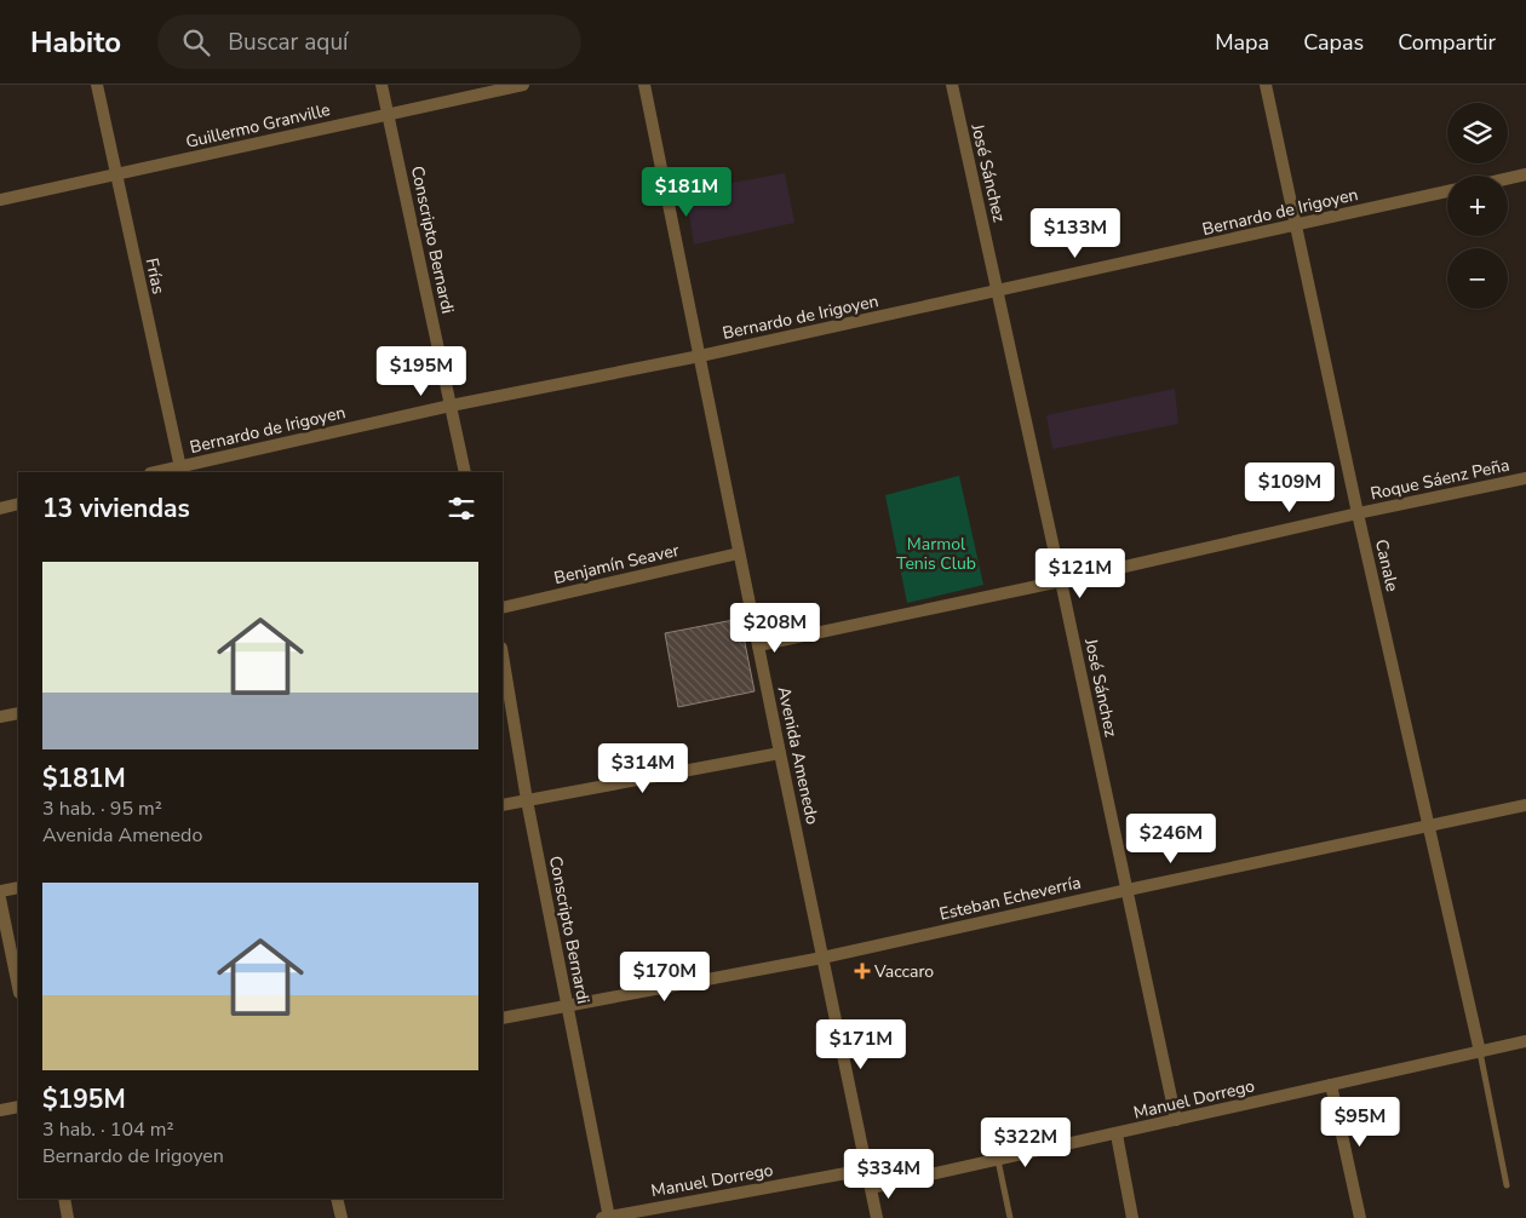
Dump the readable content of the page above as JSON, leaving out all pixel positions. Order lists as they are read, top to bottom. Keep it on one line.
{"streets":{"street":["Guillermo Granville","José Sánchez","Bernardo de Irigoyen","Conscripto Bernardi","Frías","Roque Sáenz Peña","Benjamín Seaver","Canale","Avenida Amenedo","Esteban Echeverría","Manuel Dorrego"]},"crossings":[["Guillermo Granville","Conscripto Bernardi"],["Guillermo Granville","Frías"],["José Sánchez","Bernardo de Irigoyen"],["José Sánchez","Roque Sáenz Peña"],["José Sánchez","Esteban Echeverría"],["José Sánchez","Manuel Dorrego"],["Bernardo de Irigoyen","Conscripto Bernardi"],["Bernardo de Irigoyen","Frías"],["Bernardo de Irigoyen","Canale"],["Bernardo de Irigoyen","Avenida Amenedo"],["Conscripto Bernardi","Esteban Echeverría"],["Conscripto Bernardi","Manuel Dorrego"],["Roque Sáenz Peña","Canale"],["Roque Sáenz Peña","Avenida Amenedo"],["Benjamín Seaver","Avenida Amenedo"],["Canale","Esteban Echeverría"],["Canale","Manuel Dorrego"],["Avenida Amenedo","Esteban Echeverría"],["Avenida Amenedo","Manuel Dorrego"]],"parks":["Marmol Tenis Club"],"places":{"health":["Vaccaro"]},"page":{"header":"Habito","search":"Buscar aquí","nav":["Mapa","Capas","Compartir"],"map_buttons":["+","−"],"price":["$181M","$133M","$195M","$109M","$121M","$208M","$314M","$246M","$170M","$171M","$95M","$322M","$334M"],"heading":"13 viviendas","list":[{"name":"$181M","note":"3 hab. · 95 m² · Avenida Amenedo"},{"name":"$195M","note":"3 hab. · 104 m² · Bernardo de Irigoyen"}]}}
